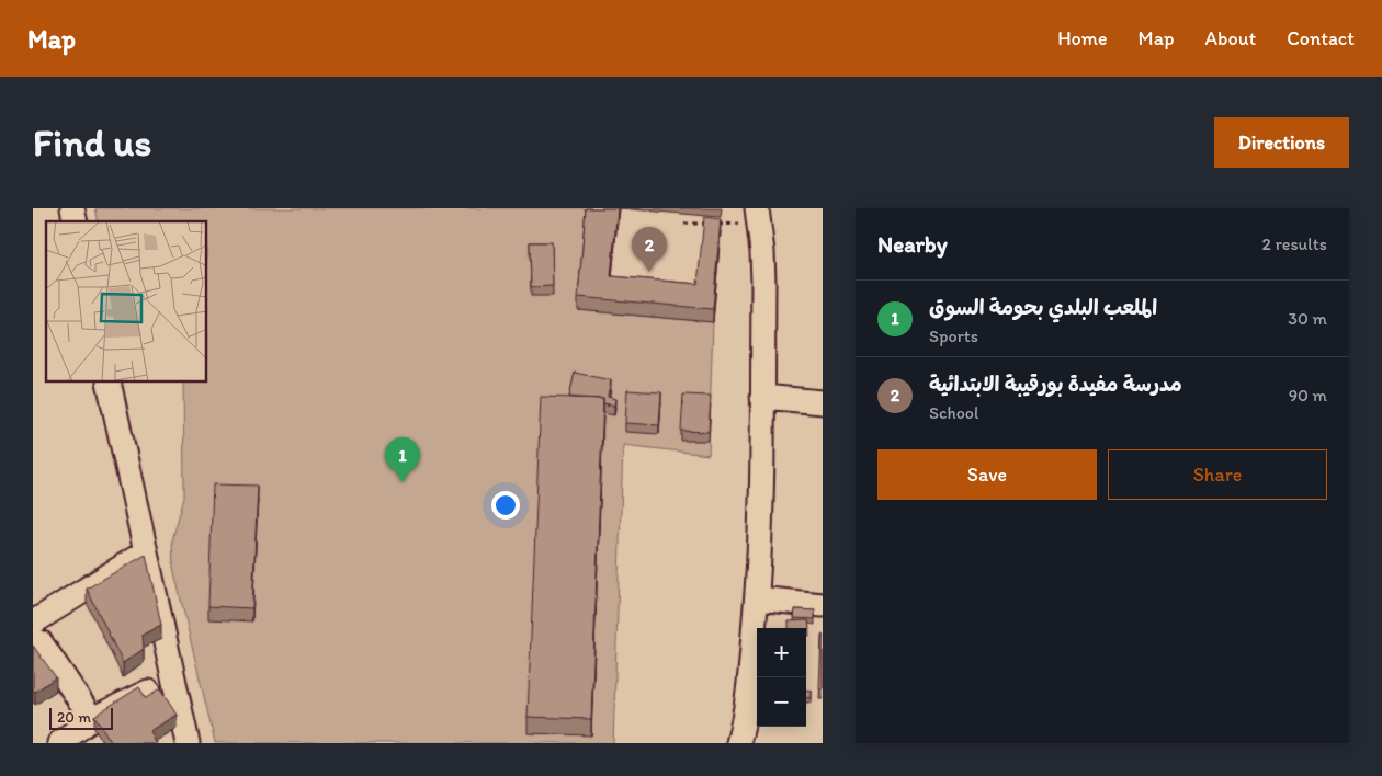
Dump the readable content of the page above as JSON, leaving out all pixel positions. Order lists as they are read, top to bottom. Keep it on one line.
{"scale_bar":"20 m","page":{"header":"Map","nav":["Home","Map","About","Contact"],"buttons":["Directions",["Save","Share"]],"title":"Find us","heading":["Nearby","2 results"],"pins":["2","1"],"list":[{"mark":"1","name":"الملعب البلدي بحومة السوق","note":"Sports","value":"30 m"},{"mark":"2","name":"مدرسة مفيدة بورقيبة الابتدائية","note":"School","value":"90 m"}],"map_buttons":["+","−"],"scale":"20 m"}}
